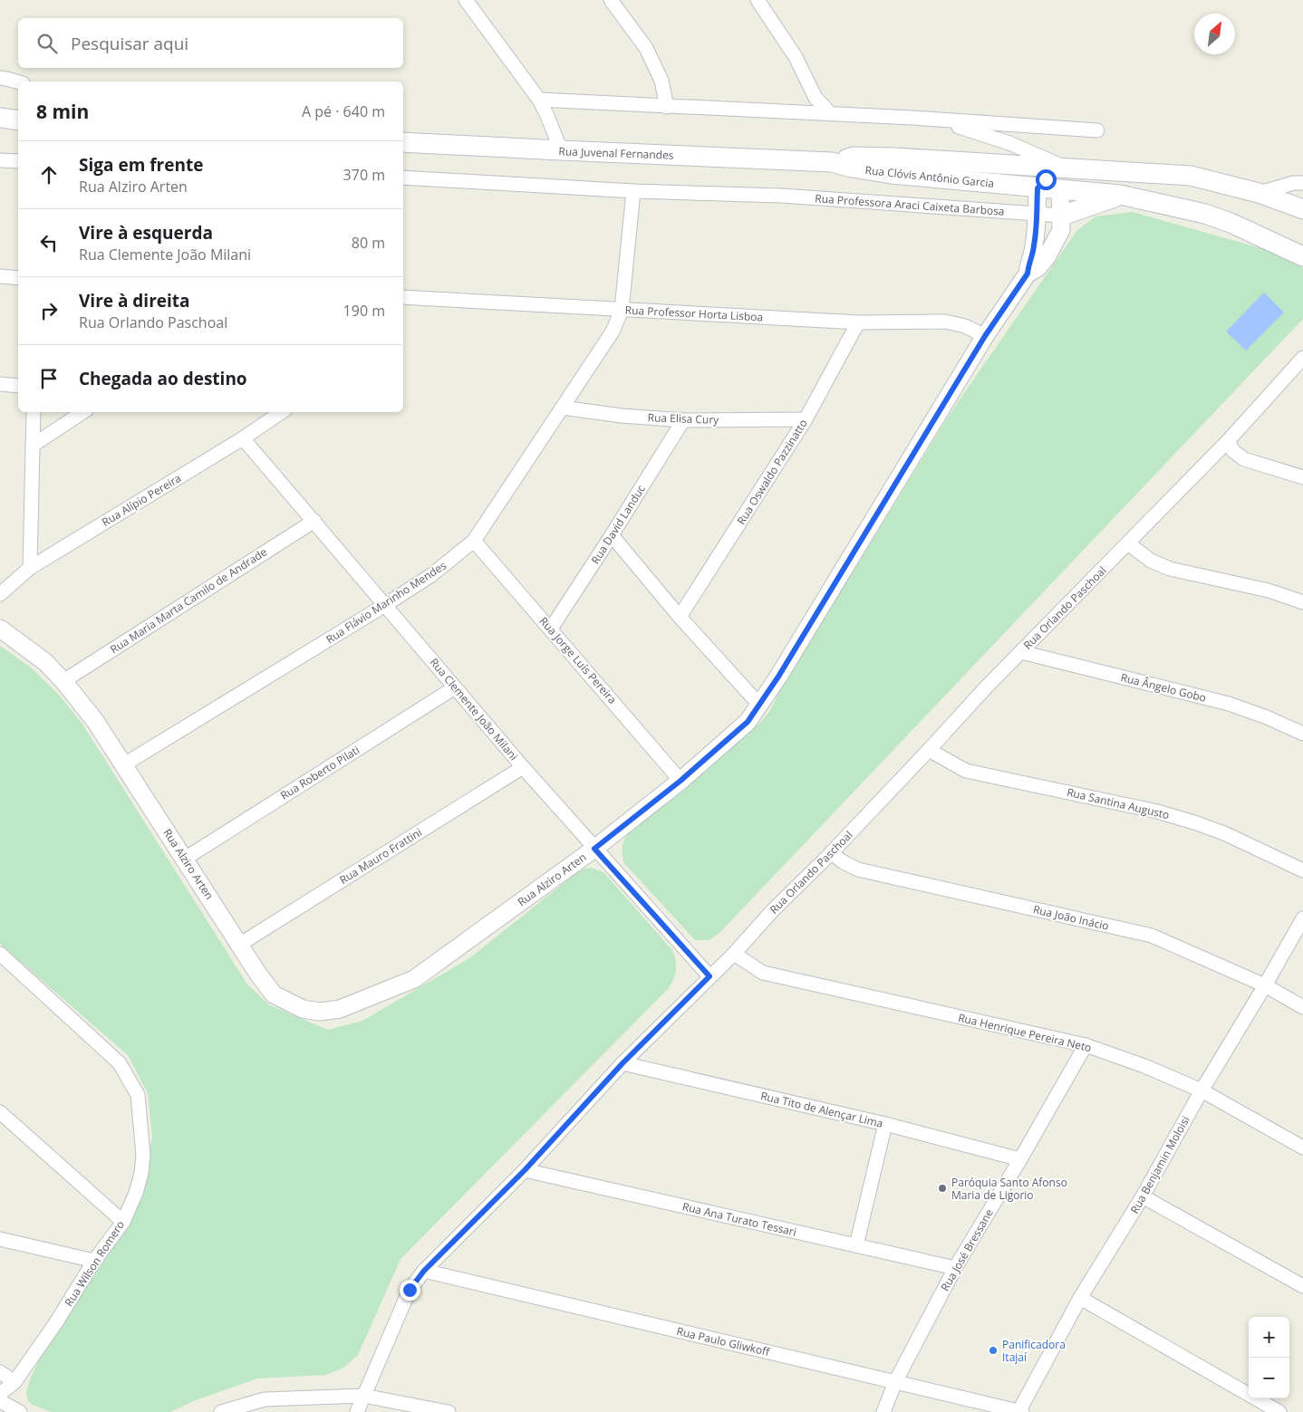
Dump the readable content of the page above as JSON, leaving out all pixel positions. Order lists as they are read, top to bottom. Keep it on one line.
{"streets":{"main road":["Rua Juvenal Fernandes","Rua Clóvis Antônio Garcia"],"street":["Rua Professora Araci Caixeta Barbosa","Rua Professor Horta Lisboa","Rua Elisa Cury","Rua Oswaldo Pazzinatto","Rua Alípio Pereira","Rua David Landuc","Rua Maria Marta Camilo de Andrade","Rua Flávio Marinho Mendes","Rua Orlando Paschoal","Rua Jorge Luís Pereira","Rua Ângelo Gobo","Rua Clemente João Milani","Rua Roberto Pilati","Rua Santina Augusto","Rua Mauro Frattini","Rua Alziro Arten","Rua João Inácio","Rua Henrique Pereira Neto","Rua Tito de Alençar Lima","Rua Benjamin Moloisi","Rua Ana Turato Tessari","Rua José Bressane","Rua Wilson Romero","Rua Paulo Gliwkoff"]},"crossings":[["Rua Juvenal Fernandes","Rua Clóvis Antônio Garcia"],["Rua Clóvis Antônio Garcia","Rua Alziro Arten"],["Rua Professora Araci Caixeta Barbosa","Rua Flávio Marinho Mendes"],["Rua Professora Araci Caixeta Barbosa","Rua Alziro Arten"],["Rua Professor Horta Lisboa","Rua Oswaldo Pazzinatto"],["Rua Professor Horta Lisboa","Rua Flávio Marinho Mendes"],["Rua Professor Horta Lisboa","Rua Alziro Arten"],["Rua Elisa Cury","Rua Oswaldo Pazzinatto"],["Rua Elisa Cury","Rua David Landuc"],["Rua Elisa Cury","Rua Flávio Marinho Mendes"],["Rua Alípio Pereira","Rua Clemente João Milani"],["Rua David Landuc","Rua Jorge Luís Pereira"],["Rua Maria Marta Camilo de Andrade","Rua Clemente João Milani"],["Rua Maria Marta Camilo de Andrade","Rua Alziro Arten"],["Rua Flávio Marinho Mendes","Rua Jorge Luís Pereira"],["Rua Flávio Marinho Mendes","Rua Clemente João Milani"],["Rua Flávio Marinho Mendes","Rua Alziro Arten"],["Rua Orlando Paschoal","Rua Ângelo Gobo"],["Rua Orlando Paschoal","Rua Clemente João Milani"],["Rua Orlando Paschoal","Rua Santina Augusto"],["Rua Orlando Paschoal","Rua João Inácio"],["Rua Orlando Paschoal","Rua Henrique Pereira Neto"],["Rua Orlando Paschoal","Rua Tito de Alençar Lima"],["Rua Orlando Paschoal","Rua Ana Turato Tessari"],["Rua Orlando Paschoal","Rua Paulo Gliwkoff"],["Rua Jorge Luís Pereira","Rua Alziro Arten"],["Rua Clemente João Milani","Rua Roberto Pilati"],["Rua Clemente João Milani","Rua Mauro Frattini"],["Rua Clemente João Milani","Rua Alziro Arten"],["Rua Roberto Pilati","Rua Alziro Arten"],["Rua Mauro Frattini","Rua Alziro Arten"],["Rua João Inácio","Rua Benjamin Moloisi"],["Rua Henrique Pereira Neto","Rua Benjamin Moloisi"],["Rua Henrique Pereira Neto","Rua José Bressane"],["Rua Tito de Alençar Lima","Rua José Bressane"],["Rua Benjamin Moloisi","Rua Paulo Gliwkoff"],["Rua Ana Turato Tessari","Rua José Bressane"],["Rua José Bressane","Rua Paulo Gliwkoff"]],"places":["Paróquia Santo Afonso Maria de Ligorio","Panificadora Itajaí"],"north":"top right","page":{"search":"Pesquisar aqui","heading":["8 min","A pé · 640 m"],"list":[["Siga em frente","Rua Alziro Arten","370 m"],["Vire à esquerda","Rua Clemente João Milani","80 m"],["Vire à direita","Rua Orlando Paschoal","190 m"],"Chegada ao destino"],"map_buttons":["+","−"]}}
